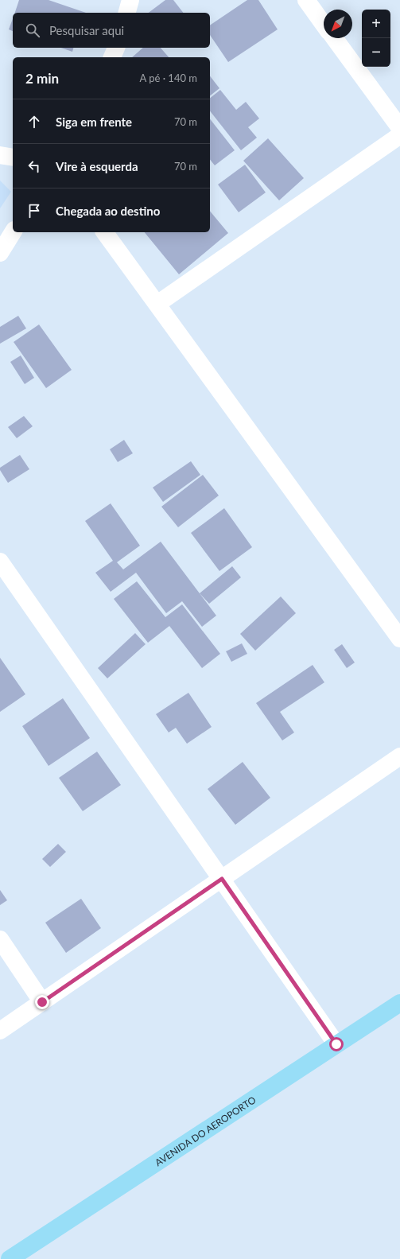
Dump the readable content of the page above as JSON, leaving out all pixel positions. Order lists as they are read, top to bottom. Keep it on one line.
{"streets":{"main road":["AVENIDA DO AEROPORTO"]},"north":"bottom left","page":{"map_buttons":["+","−"],"search":"Pesquisar aqui","heading":["2 min","A pé · 140 m"],"list":[["Siga em frente","70 m"],["Vire à esquerda","70 m"],"Chegada ao destino"]}}
